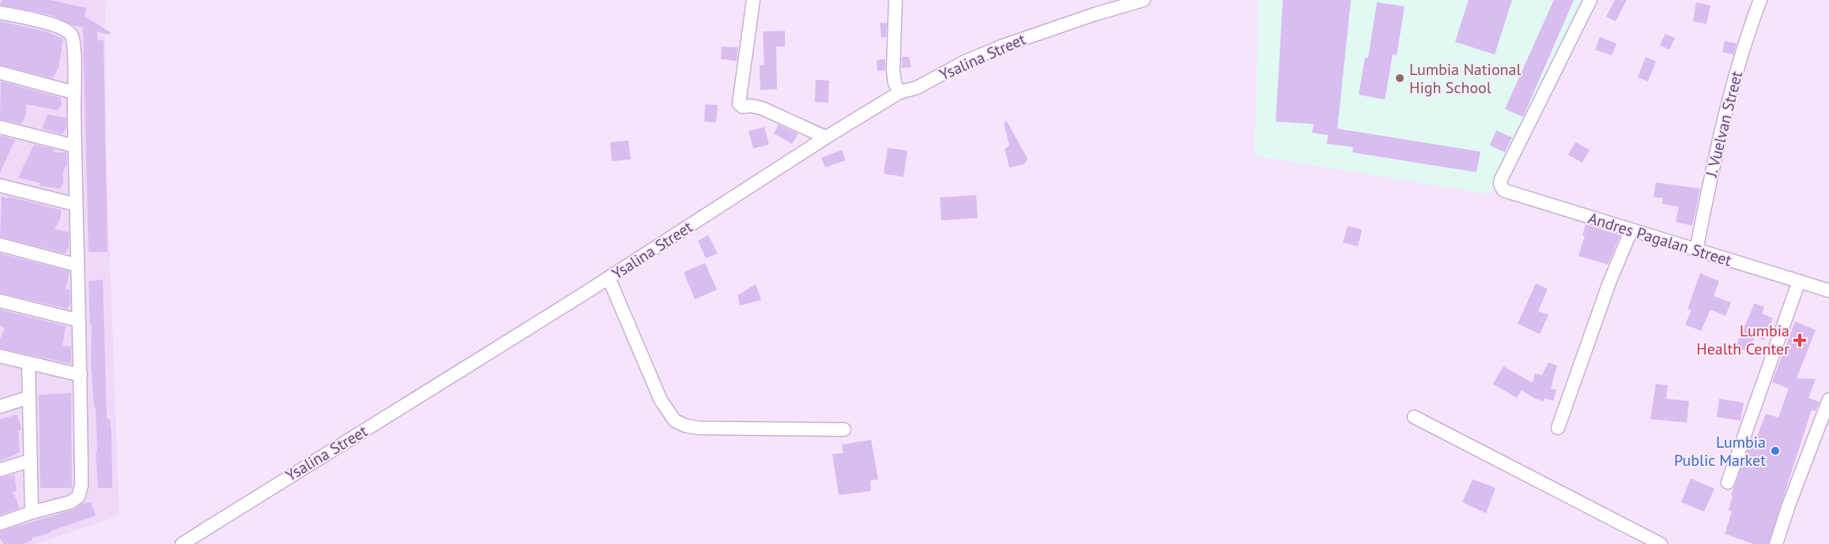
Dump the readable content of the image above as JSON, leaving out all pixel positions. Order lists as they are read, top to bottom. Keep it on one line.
{"streets":{"street":["Ysalina Street","J. Vuelvan Street","Andres Pagalan Street"]},"crossings":[["J. Vuelvan Street","Andres Pagalan Street"]],"places":{"other":["Lumbia National High School","Lumbia Public Market"],"health":["Lumbia Health Center"]}}
